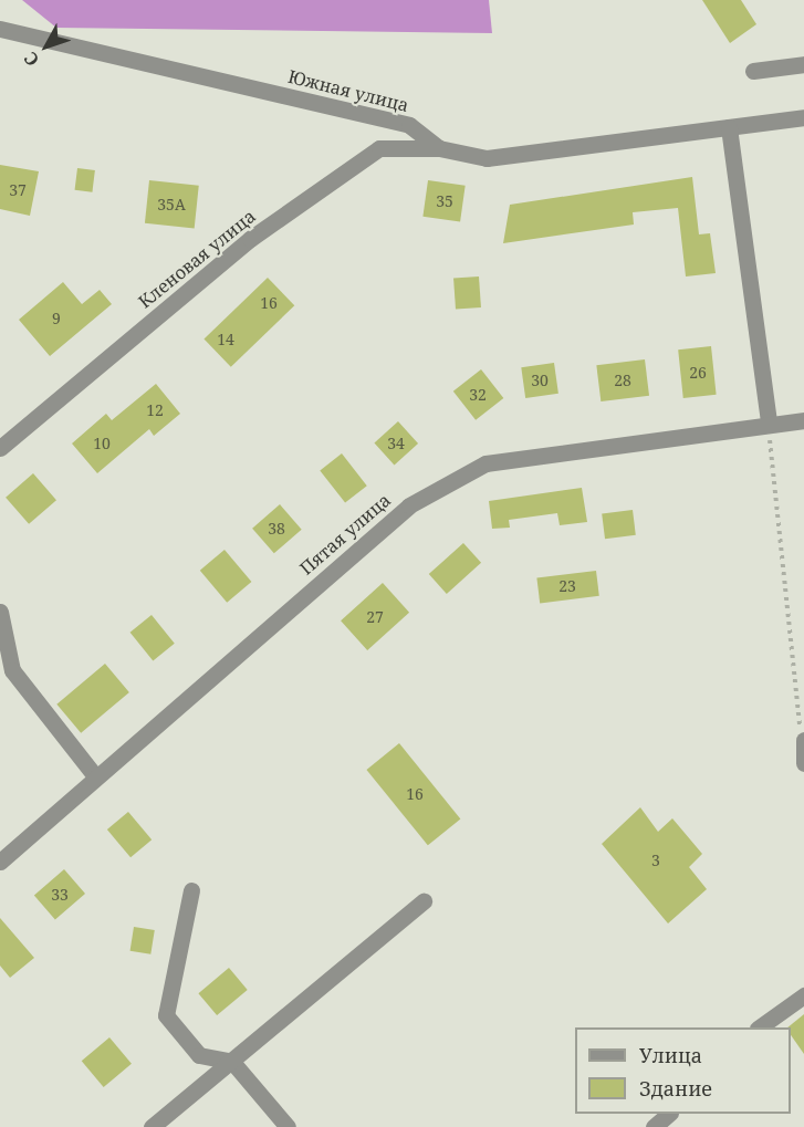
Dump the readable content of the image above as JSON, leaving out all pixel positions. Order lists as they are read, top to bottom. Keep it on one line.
{"streets":{"street":["Южная улица","Кленовая улица","Пятая улица"]},"crossings":[["Южная улица","Кленовая улица"]],"house_numbers":["37","35","35А","16","9","14","26","30","28","32","12","10","34","38","23","27","16","3","33"],"legend":["Улица","Здание"],"north":"bottom left"}
